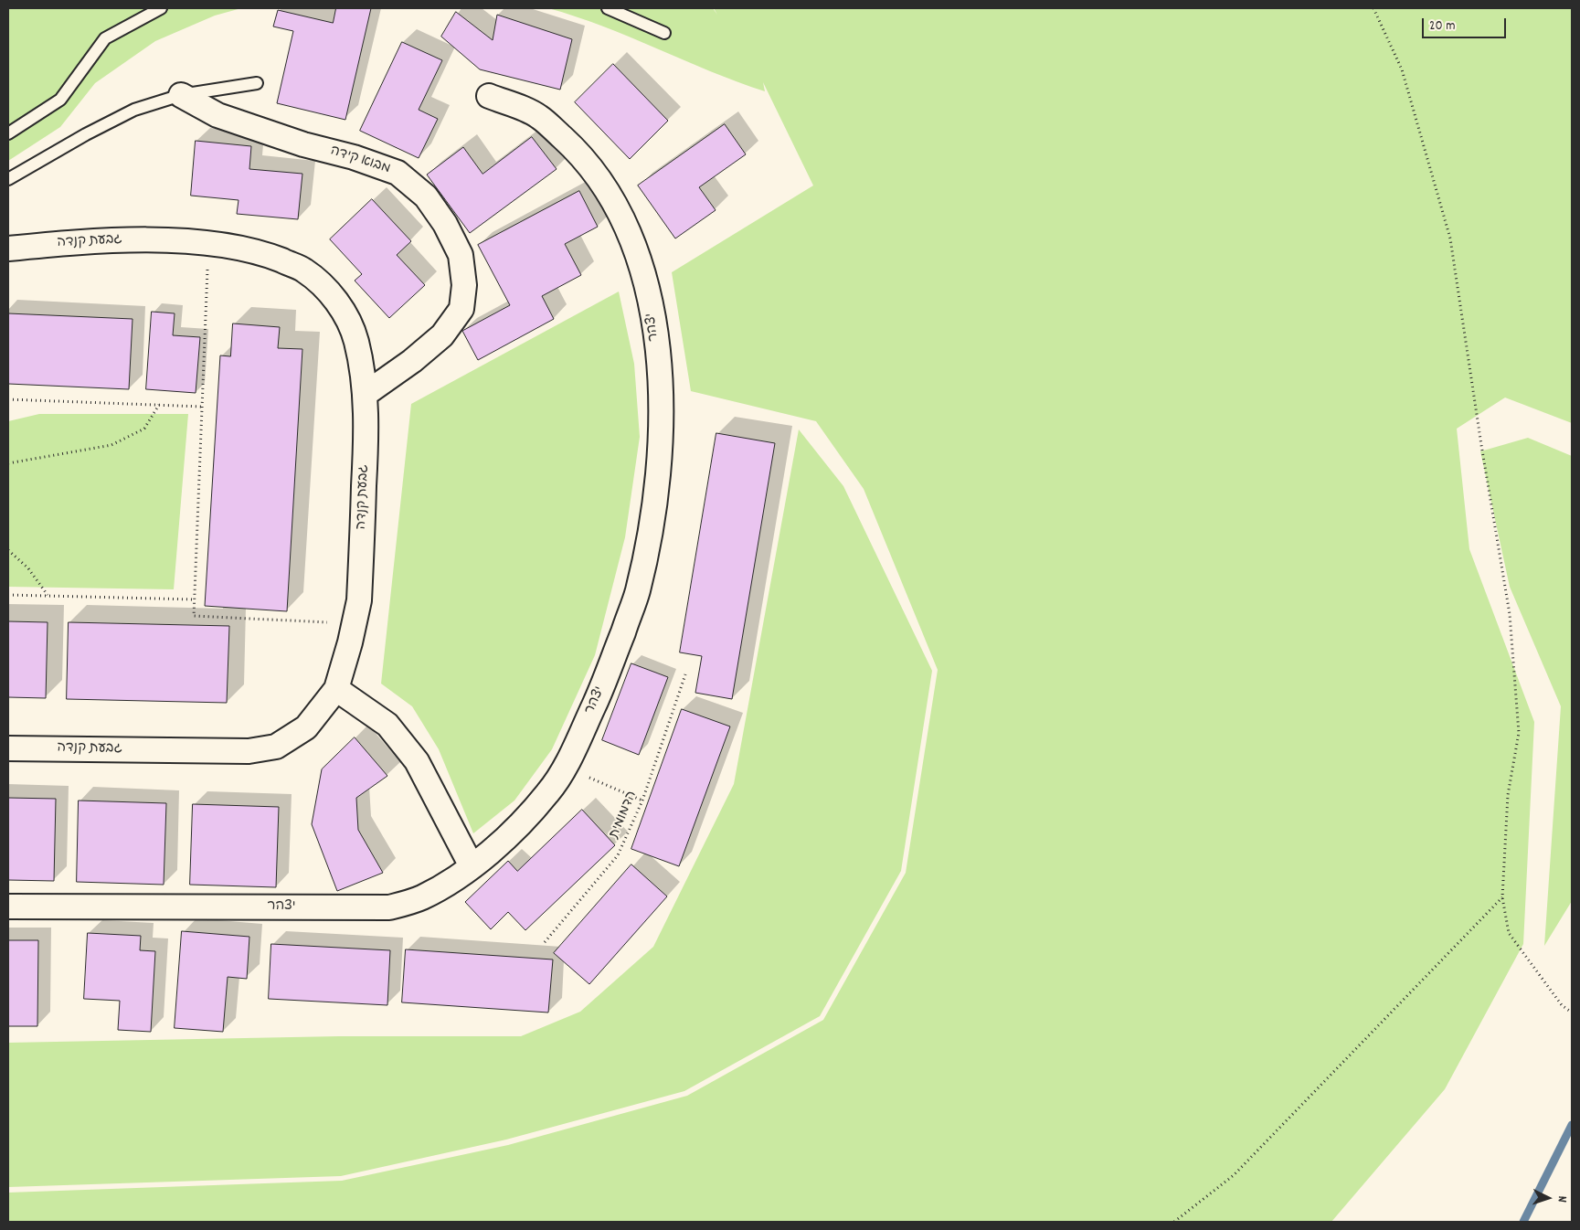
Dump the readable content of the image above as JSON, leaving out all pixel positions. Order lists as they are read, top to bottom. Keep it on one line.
{"streets":{"street":["מבוא קידה","גבעת קנדה","יצהר"],"path":["הדמומית"]},"crossings":[["מבוא קידה","גבעת קנדה"]],"scale_bar":"20 m","north":"right"}
